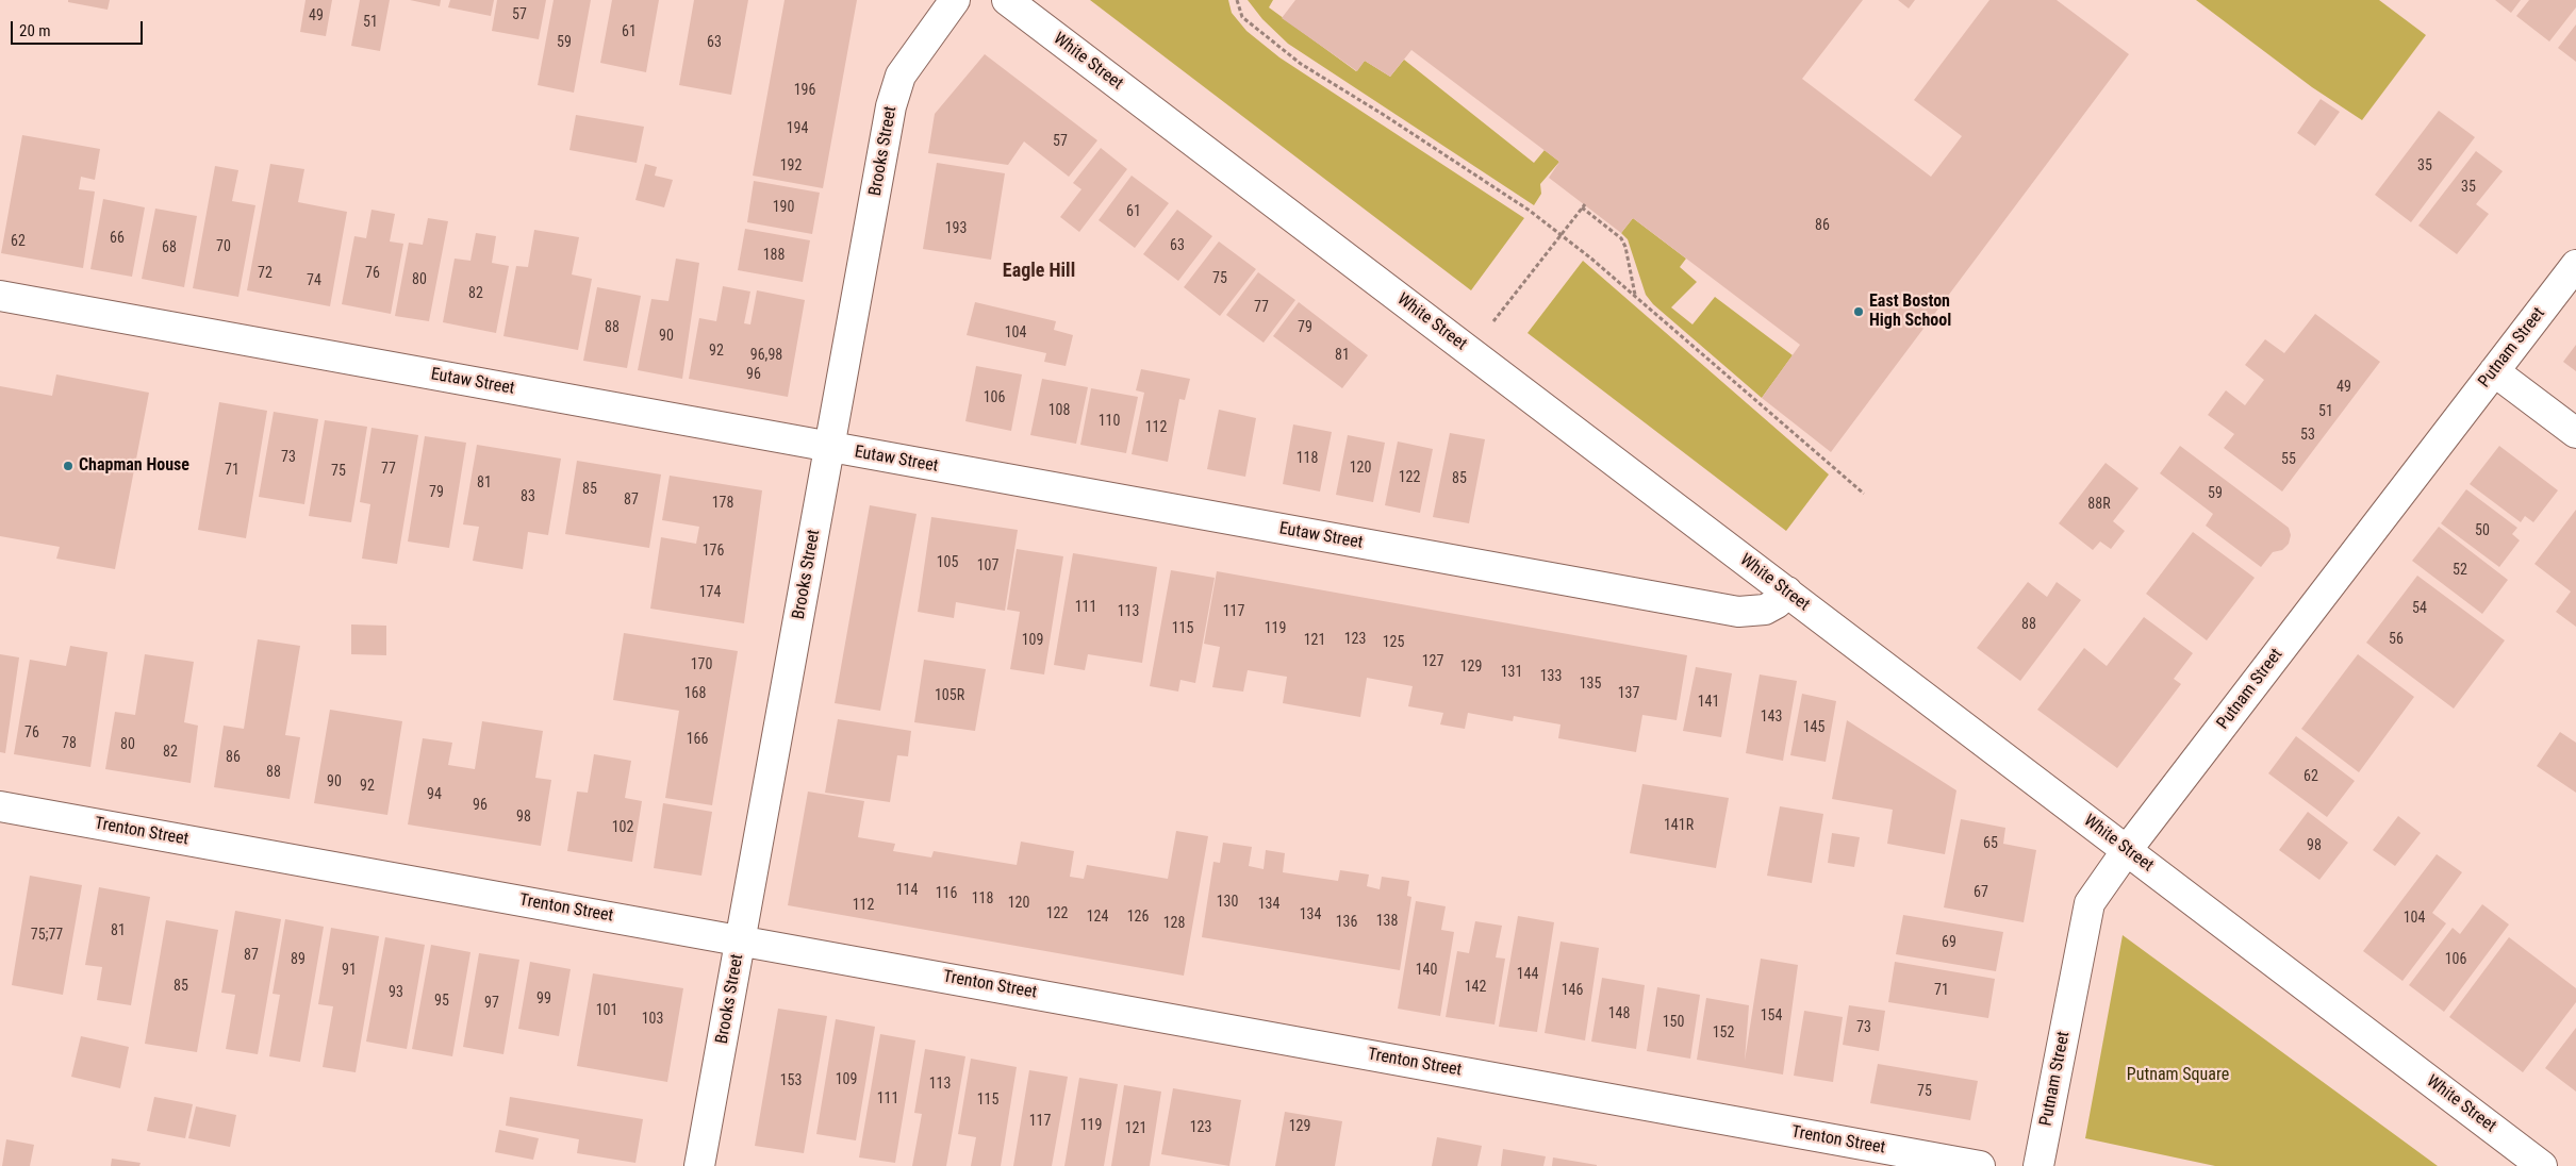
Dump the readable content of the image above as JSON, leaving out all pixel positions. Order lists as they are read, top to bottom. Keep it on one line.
{"streets":{"street":["White Street","Brooks Street","Putnam Street","Eutaw Street","Trenton Street"]},"crossings":[["White Street","Putnam Street"],["White Street","Eutaw Street"],["Brooks Street","Eutaw Street"],["Brooks Street","Trenton Street"]],"districts":["Eagle Hill"],"parks":["Putnam Square"],"places":["East Boston High School","Chapman House"],"house_numbers":["57","49","51","61","59","63","196","194","57","192","35","35","190","61","86","193","66","62","63","70","68","188","72","76","75","80","74","82","77","88","79","104","90","92","96,98","81","96","49","106","108","51","110","112","53","73","118","55","120","77","71","75","122","85","81","85","79","59","83","87","178","88R","50","176","105","107","52","174","111","54","113","117","88","115","119","123","56","109","121","125","127","170","129","131","133","135","168","137","105R","141","143","145","76","166","78","80","82","86","88","62","90","92","94","96","98","141R","102","65","98","114","67","116","118","130","120","134","112","122","134","124","126","104","138","136","128","81","75;77","69","87","89","106","91","140","144","85","142","146","71","93","99","95","97","101","148","154","103","150","73","152","109","153","113","75","111","115","117","119","129","123","121"],"scale_bar":"20 m"}
